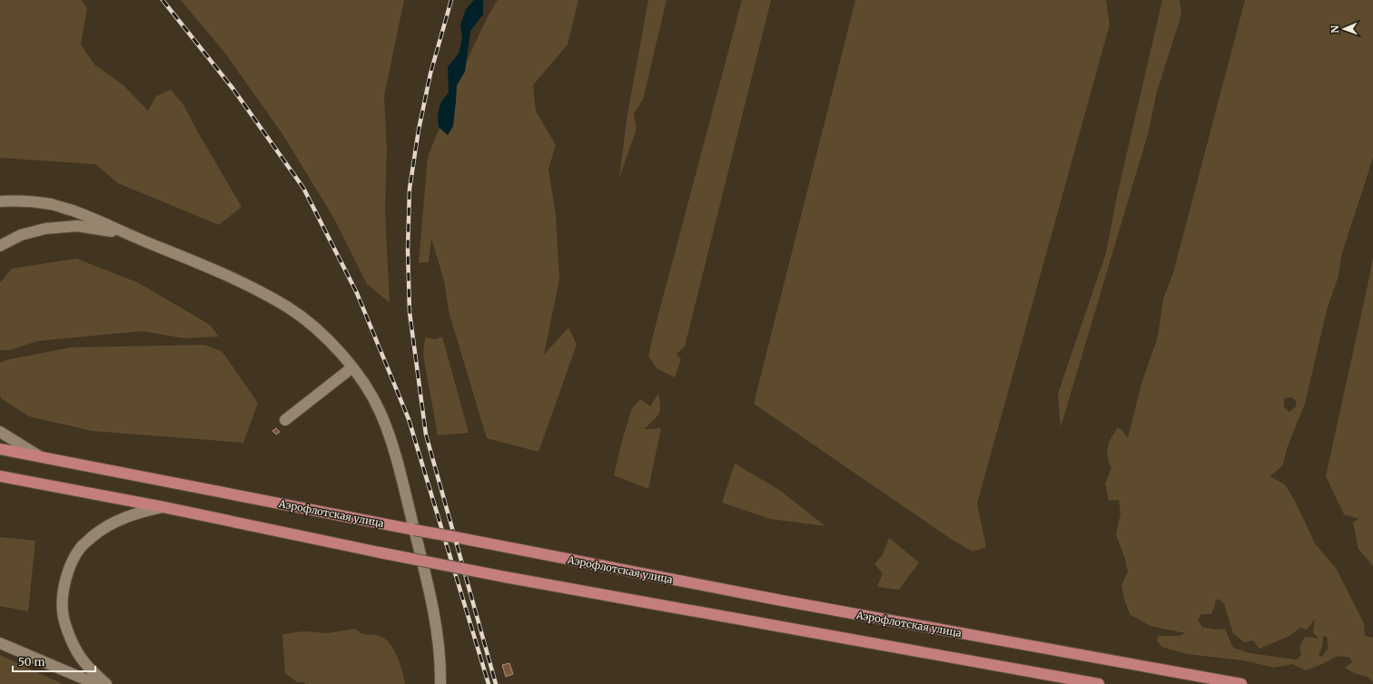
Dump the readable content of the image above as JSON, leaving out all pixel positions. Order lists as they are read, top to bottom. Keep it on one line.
{"streets":{"main road":["Аэрофлотская улица"]},"scale_bar":"50 m","north":"left"}
